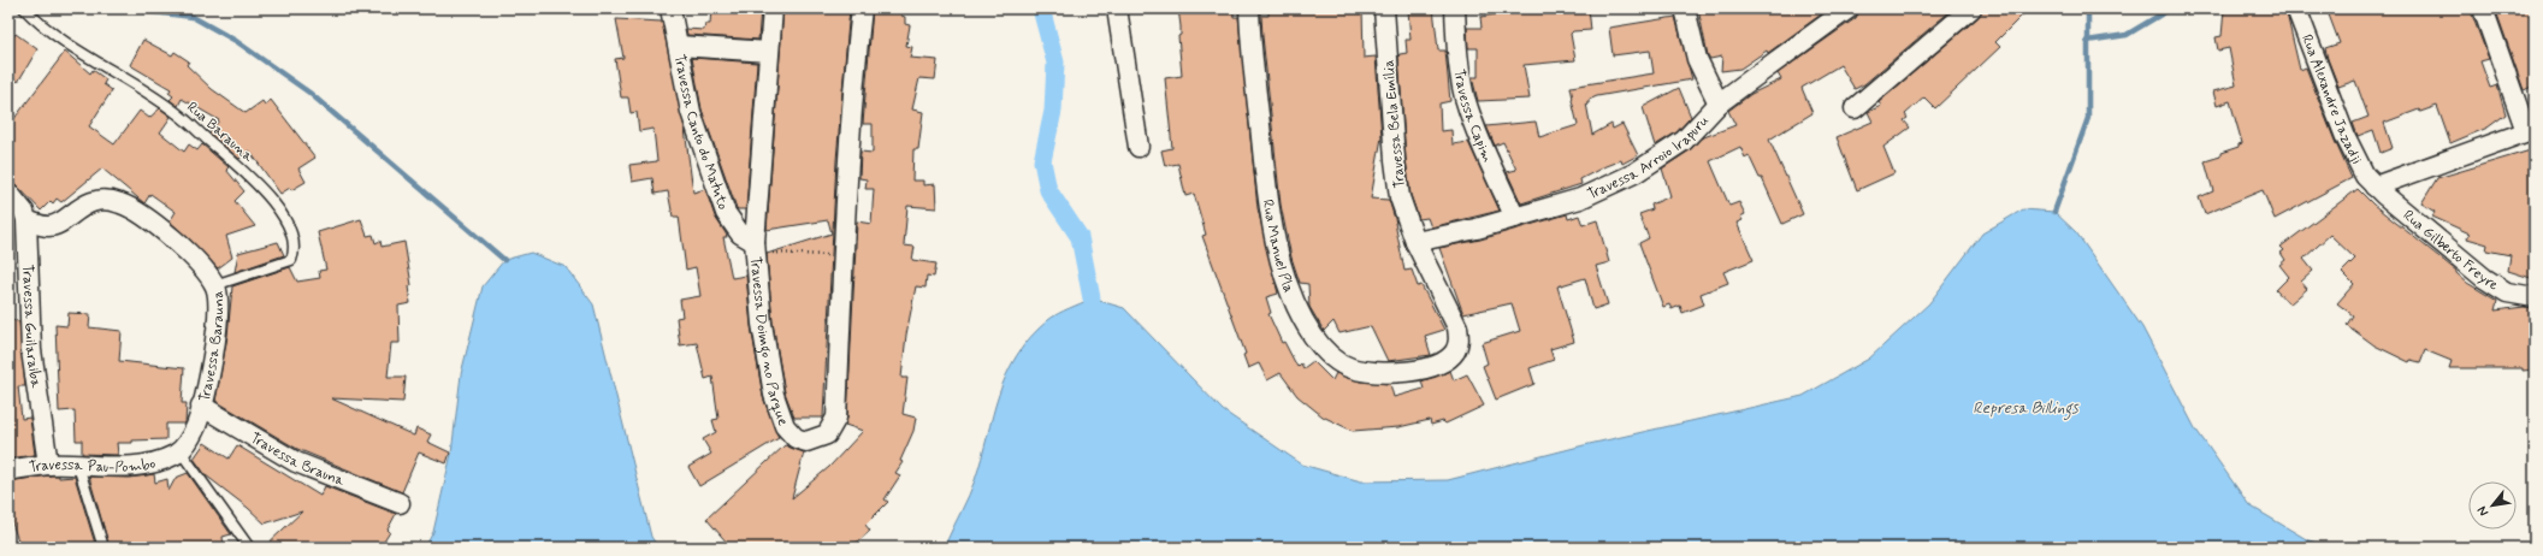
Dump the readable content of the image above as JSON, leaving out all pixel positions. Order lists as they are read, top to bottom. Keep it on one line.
{"streets":{"street":["Rua Alexandre Jazadji","Travessa Capim","Travessa Bela Emília","Travessa Canto do Matuto","Travessa Arroio Irapuru","Rua Manuel Pla","Rua Gilberto Freyre","Travessa Guilaraiba","Travessa Doimgo no Parque","Travessa Barauna","Travessa Brauna","Travessa Pau-Pombo"],"lane":["Rua Barauna"]},"crossings":[["Rua Alexandre Jazadji","Rua Gilberto Freyre"],["Travessa Capim","Travessa Arroio Irapuru"],["Travessa Bela Emília","Travessa Arroio Irapuru"],["Travessa Bela Emília","Rua Manuel Pla"],["Rua Barauna","Travessa Barauna"],["Travessa Canto do Matuto","Travessa Doimgo no Parque"],["Travessa Guilaraiba","Travessa Barauna"],["Travessa Guilaraiba","Travessa Pau-Pombo"],["Travessa Barauna","Travessa Brauna"],["Travessa Barauna","Travessa Pau-Pombo"]],"water":["Represa Billings"],"north":"bottom left"}
